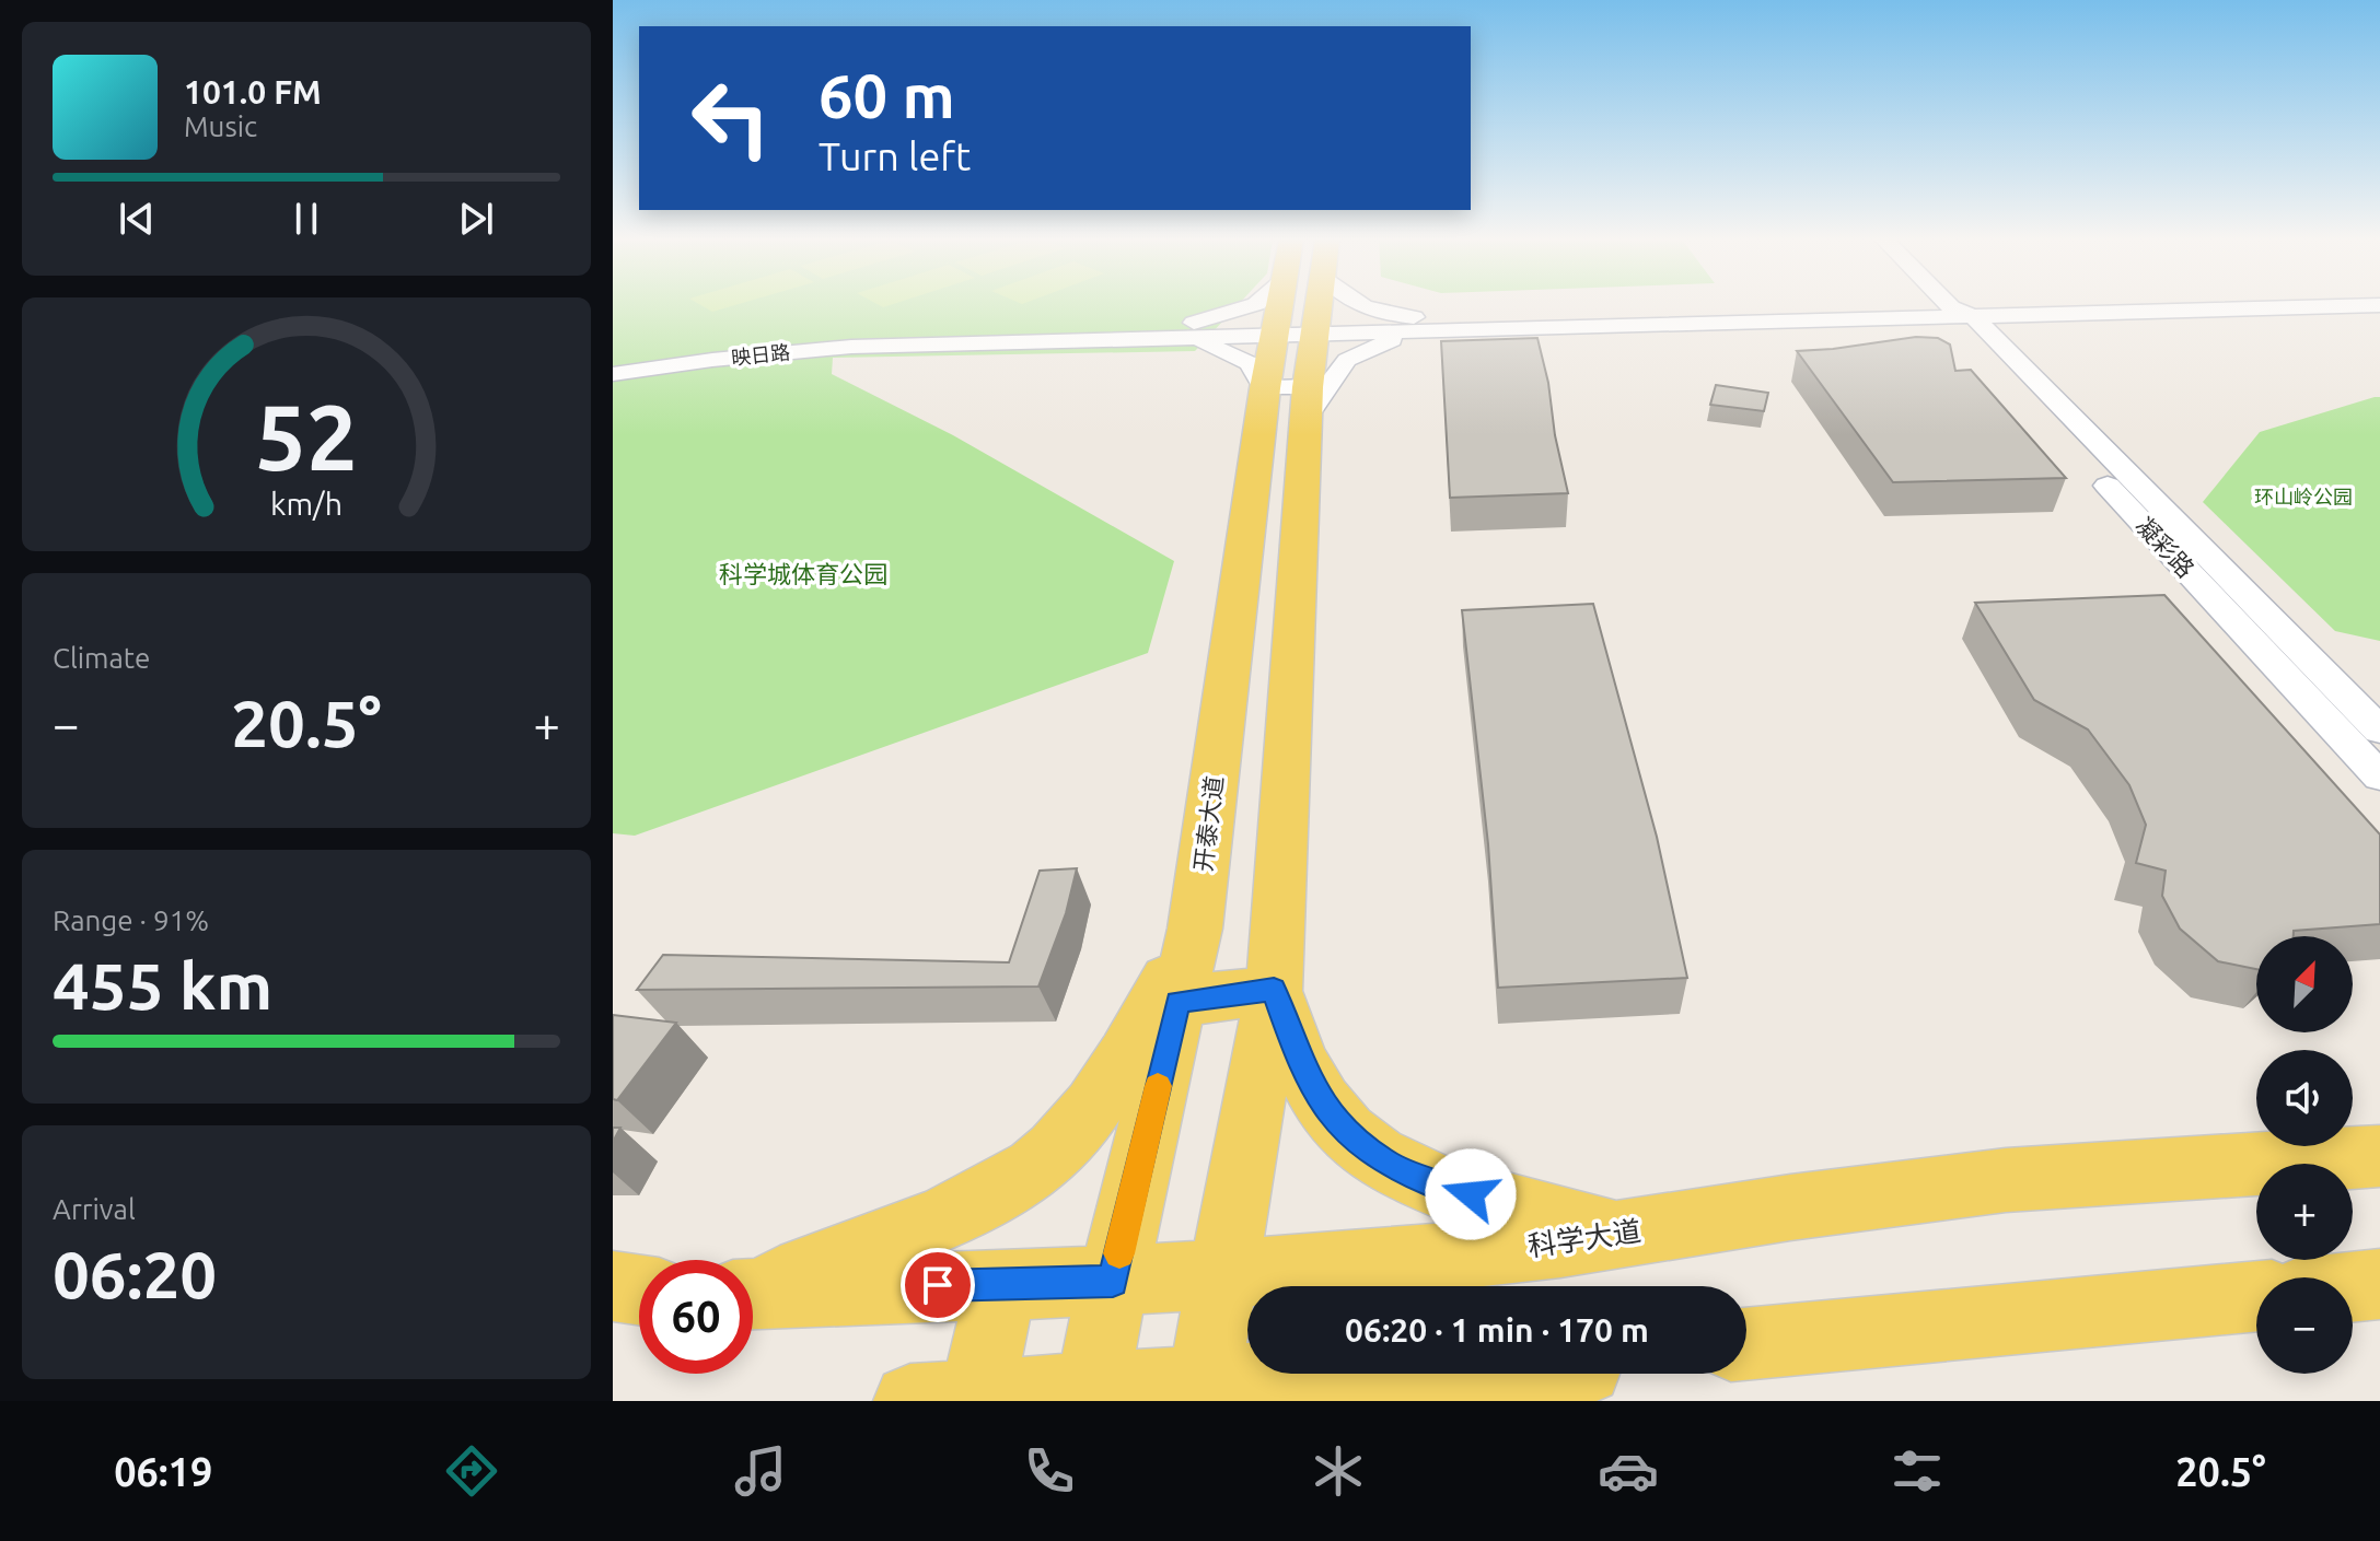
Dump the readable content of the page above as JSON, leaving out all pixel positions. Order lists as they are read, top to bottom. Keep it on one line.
{"streets":{"main road":["开泰大道","科学大道"],"street":["映日路","凝彩路"]},"crossings":[["映日路","凝彩路"],["映日路","开泰大道"],["开泰大道","科学大道"]],"parks":["环山岭公园","科学城体育公园"],"north":"top right","page":{"turn":["60 m","Turn left"],"song":["101.0 FM","Music"],"tile":["Climate",["Range · 91%","455 km"],["Arrival","06:20"]],"heat":["−","20.5°","+"],"map_buttons":["+","−"],"limit":"60","trip":"06:20 · 1 min · 170 m","tabs":["06:19","20.5°"],"gauge":["52","km/h"]}}
